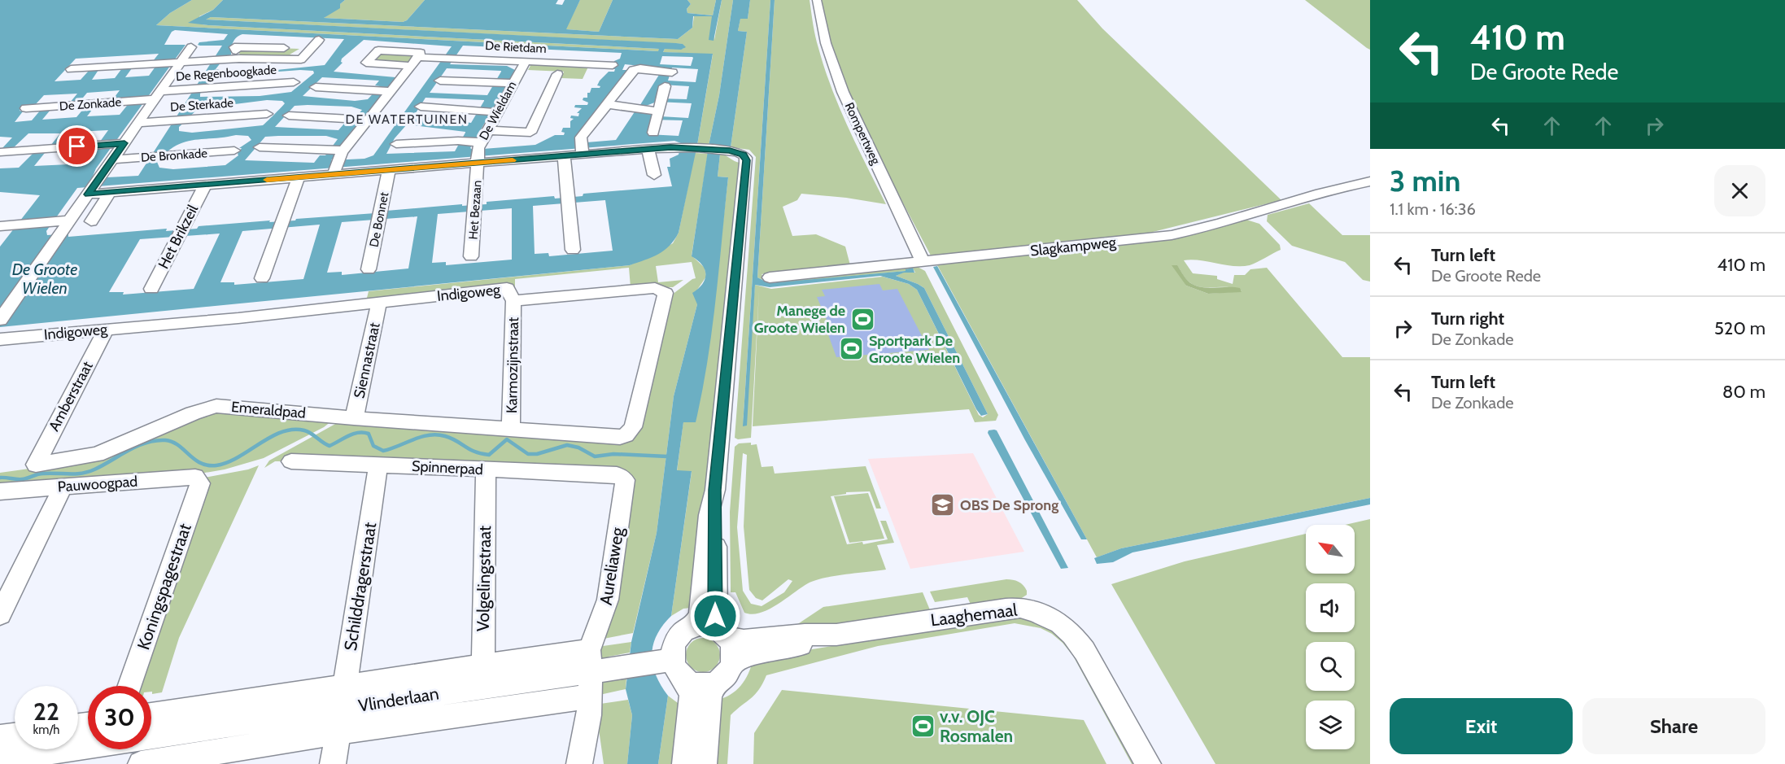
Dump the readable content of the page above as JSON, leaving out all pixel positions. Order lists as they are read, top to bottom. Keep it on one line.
{"streets":{"street":["De Rietdam","De Regenboogkade","De Zonkade","De Sterkade","De Wieldam","Rompertweg","De Bronkade","Het Bezaan","De Bonnet","Het Brikzeil","Slagkampweg","Indigoweg","Siennastraat","Karmozijnstraat","Amberstraat","Emeraldpad","Spinnerpad","Pauwoogpad","Aureliaweg","Volgelingstraat","Koningspagestraat","Schilddragerstraat","Laaghemaal","Vlinderlaan"]},"crossings":[["De Rietdam","De Wieldam"],["De Regenboogkade","De Zonkade"],["De Zonkade","De Sterkade"],["De Zonkade","De Bronkade"],["De Wieldam","Het Bezaan"],["Rompertweg","Slagkampweg"],["Indigoweg","Siennastraat"],["Indigoweg","Karmozijnstraat"],["Indigoweg","Amberstraat"],["Indigoweg","Emeraldpad"],["Siennastraat","Emeraldpad"],["Karmozijnstraat","Emeraldpad"],["Amberstraat","Emeraldpad"],["Spinnerpad","Aureliaweg"],["Spinnerpad","Volgelingstraat"],["Spinnerpad","Schilddragerstraat"],["Pauwoogpad","Koningspagestraat"],["Aureliaweg","Vlinderlaan"],["Volgelingstraat","Vlinderlaan"],["Schilddragerstraat","Vlinderlaan"],["Laaghemaal","Vlinderlaan"]],"districts":["DE WATERTUINEN"],"water":["De Groote Wielen"],"places":{"sports":["Manege de Groote Wielen","Sportpark De Groote Wielen","v.v. OJC Rosmalen"],"school or university":["OBS De Sprong"]},"north":"top left","page":{"turn":["410 m","De Groote Rede"],"heading":["3 min","1.1 km · 16:36"],"list":[{"name":"Turn left","note":"De Groote Rede","value":"410 m"},{"name":"Turn right","note":"De Zonkade","value":"520 m"},{"name":"Turn left","note":"De Zonkade","value":"80 m"}],"speed":"22 km/h","limit":"30","buttons":["Exit","Share"]}}
